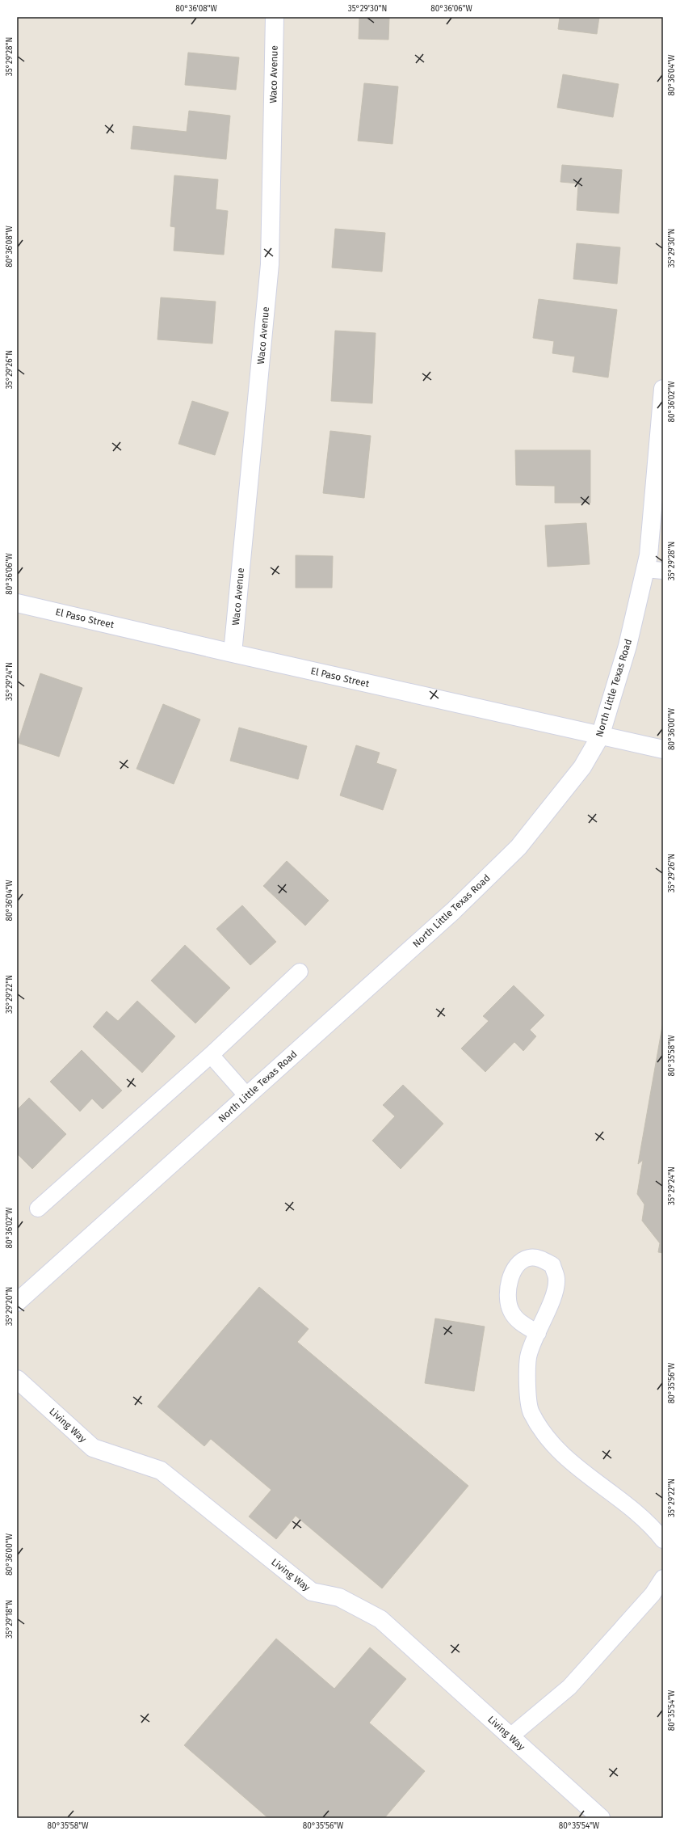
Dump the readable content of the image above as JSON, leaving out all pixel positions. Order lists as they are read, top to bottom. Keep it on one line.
{"streets":{"street":["Waco Avenue","El Paso Street","North Little Texas Road","Living Way"]},"crossings":[["Waco Avenue","El Paso Street"],["El Paso Street","North Little Texas Road"]],"coordinates":["80°36'08\"W","35°29'30\"N","80°36'06\"W","35°29'28\"N","80°36'04\"W","35°29'26\"N","80°36'02\"W","35°29'24\"N","80°36'00\"W","35°29'22\"N","80°35'58\"W","35°29'20\"N","80°35'56\"W","35°29'18\"N","80°35'54\"W"]}
